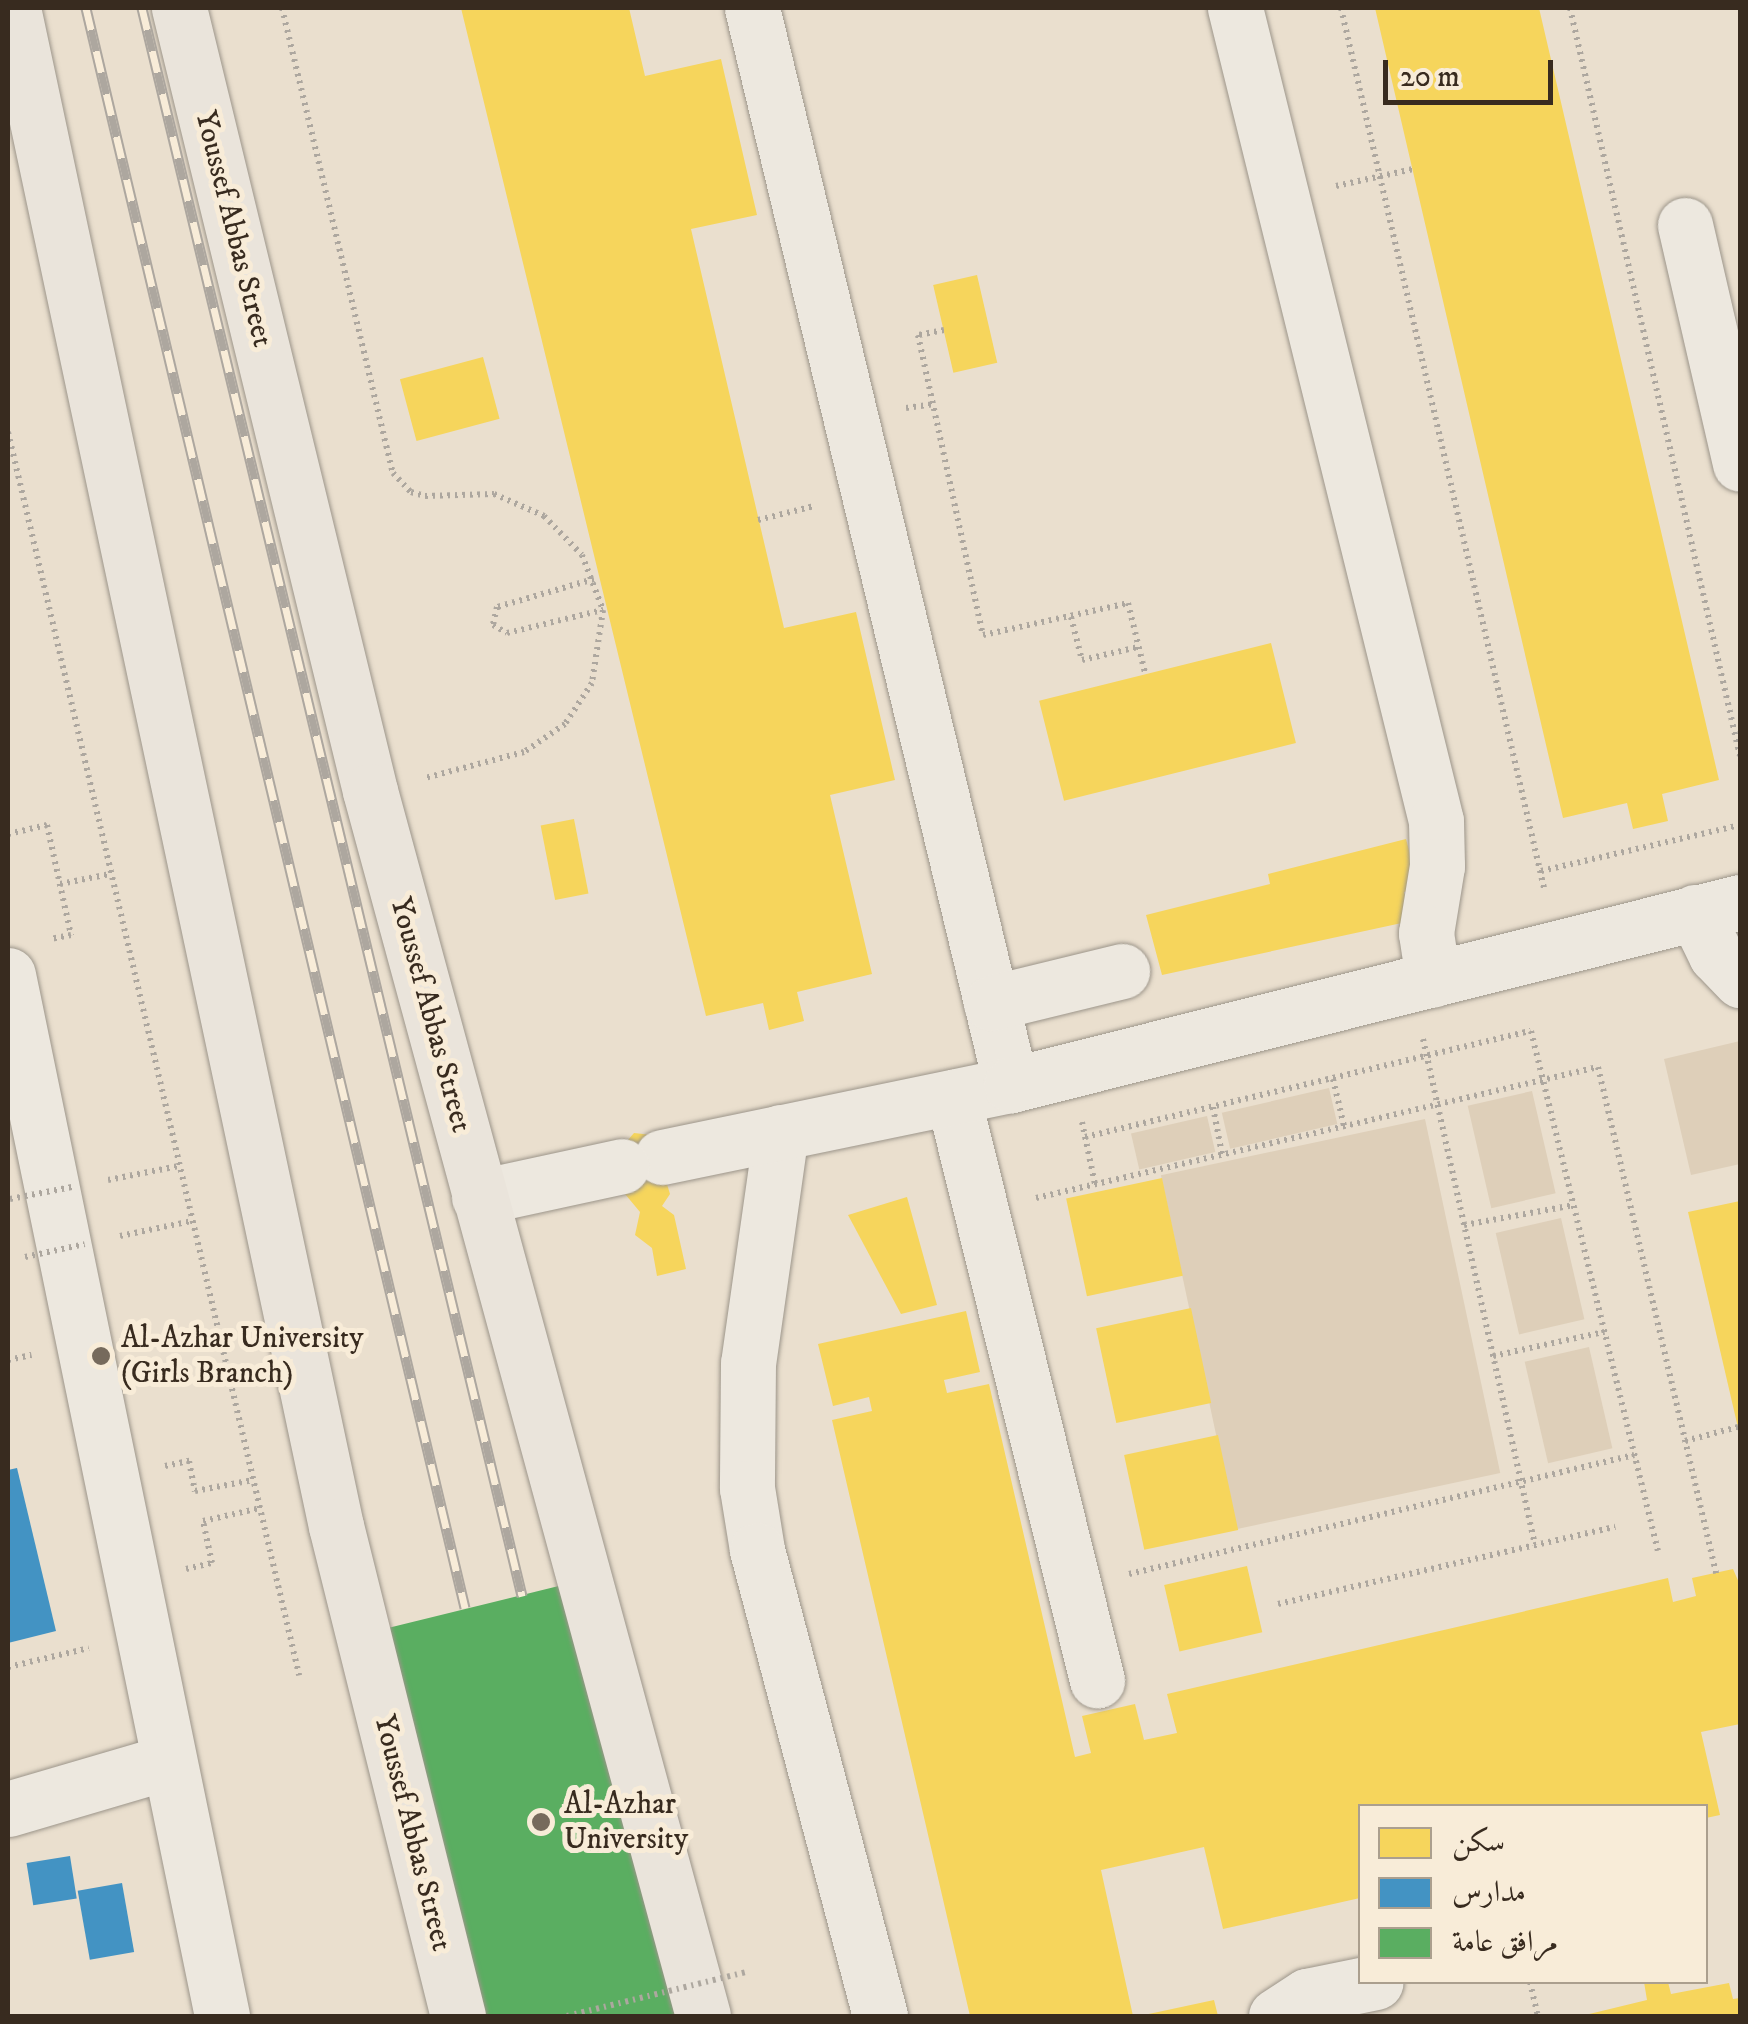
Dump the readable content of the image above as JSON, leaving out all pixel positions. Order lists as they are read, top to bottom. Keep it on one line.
{"streets":{"main road":["Youssef Abbas Street"]},"places":["Al-Azhar University (Girls Branch)","Al-Azhar University"],"legend":["سكن","مدارس","مرافق عامة"],"scale_bar":"20 m"}
